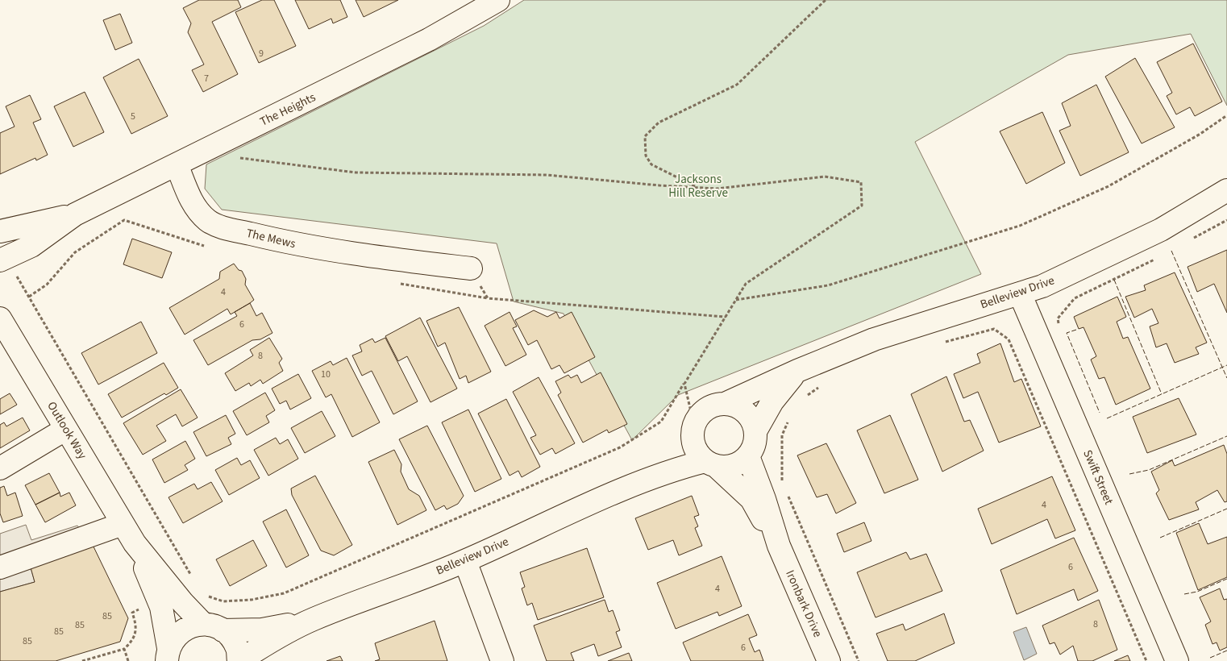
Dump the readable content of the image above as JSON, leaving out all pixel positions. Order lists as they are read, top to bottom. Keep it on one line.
{"streets":{"street":["The Heights","The Mews","Belleview Drive","Outlook Way","Swift Street","Ironbark Drive"]},"crossings":[["The Heights","The Mews"],["Belleview Drive","Outlook Way"],["Belleview Drive","Swift Street"],["Belleview Drive","Ironbark Drive"]],"parks":["Jacksons Hill Reserve"],"house_numbers":["9","7","5","4","6","8","10","4","6","4","85","8","85","85","85","6"]}
